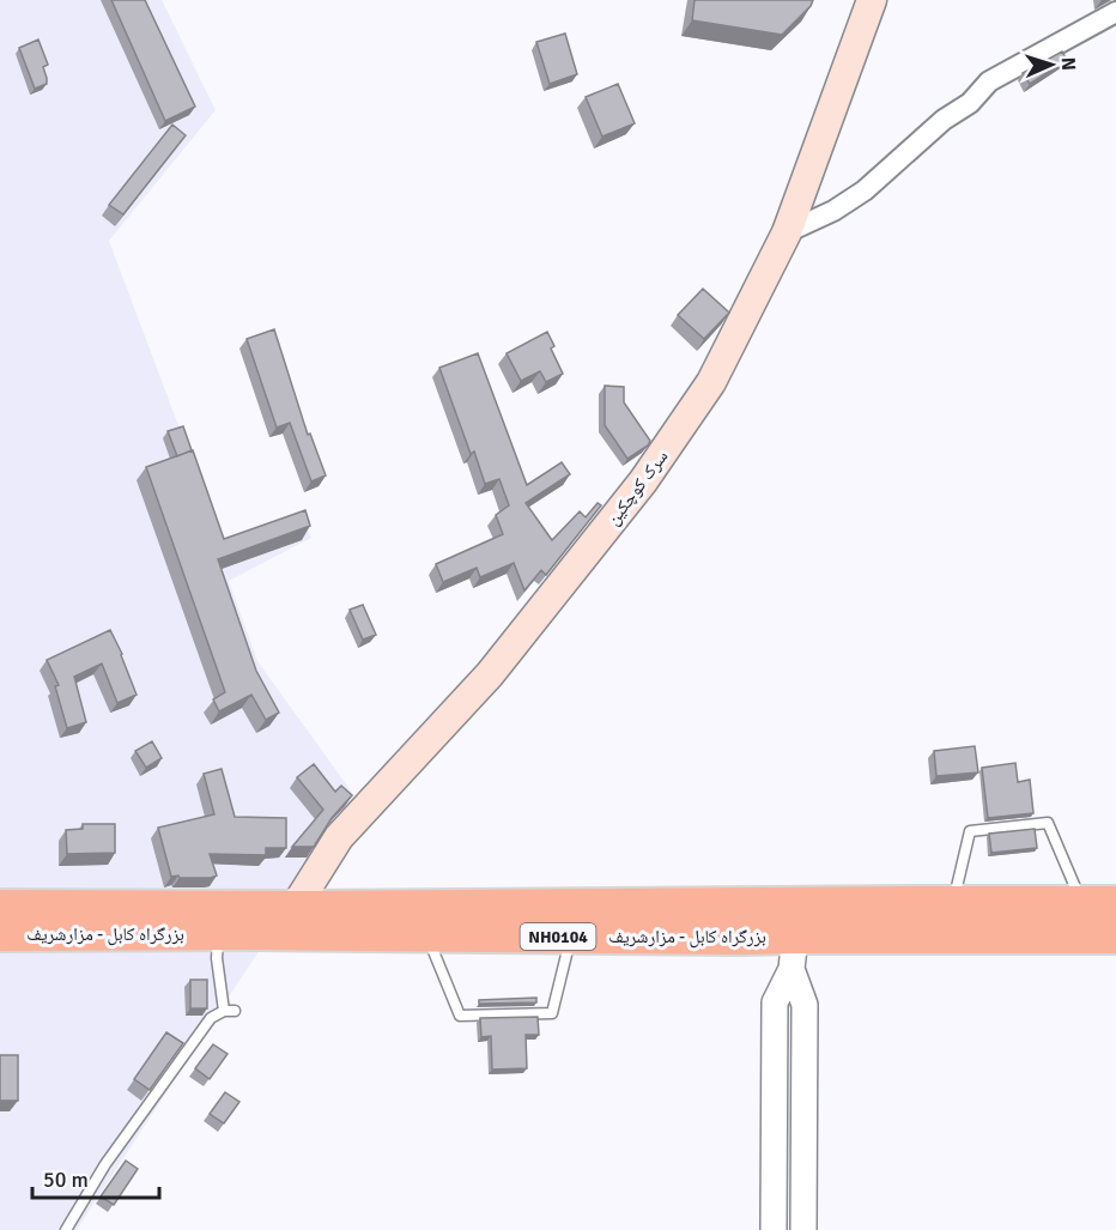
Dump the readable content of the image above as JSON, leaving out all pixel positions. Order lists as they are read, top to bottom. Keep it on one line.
{"streets":{"highway":["بزرگراه کابل - مزارشریف","NH0104"],"main road":["سرک کوچکین"]},"crossings":[["سرک کوچکین","بزرگراه کابل - مزارشریف"]],"scale_bar":"50 m","north":"right"}
